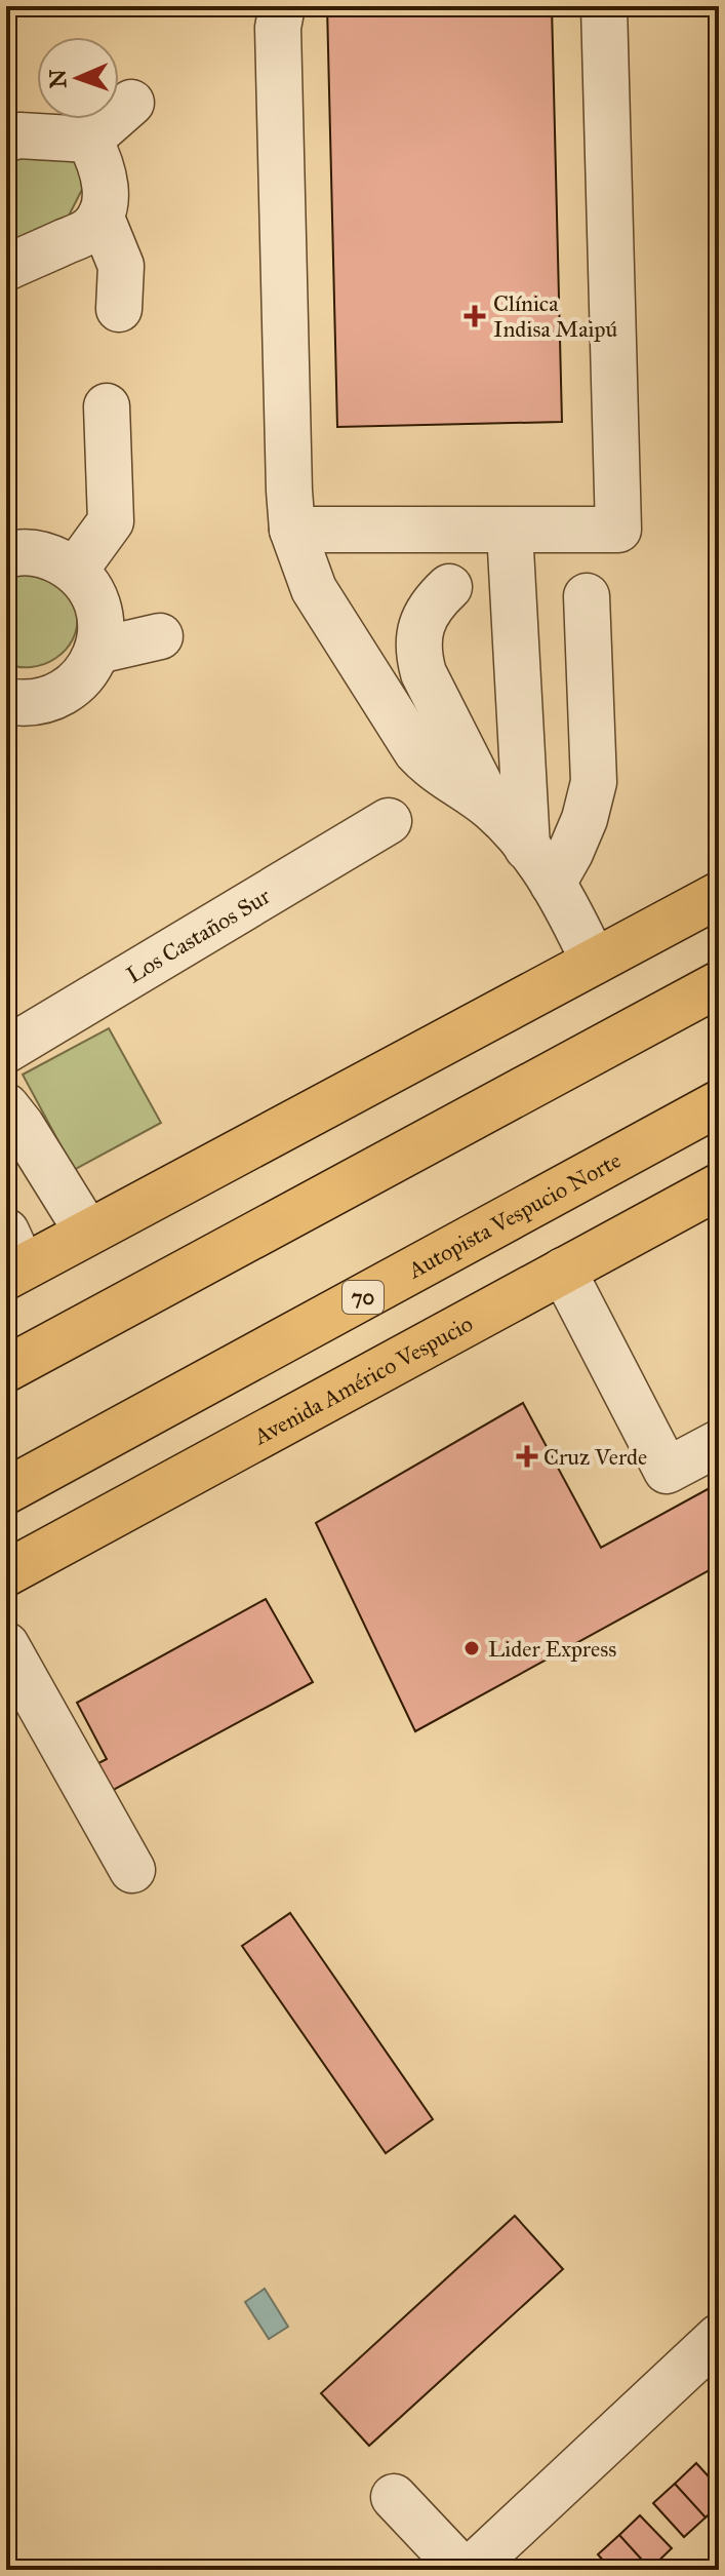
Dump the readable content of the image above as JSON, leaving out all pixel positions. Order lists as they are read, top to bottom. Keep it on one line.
{"streets":{"main road":["Autopista Vespucio Norte","70","Avenida Américo Vespucio"],"street":["Los Castaños Sur"]},"places":{"health":["Clínica Indisa Maipú","Cruz Verde"],"other":["Lider Express"]},"north":"left"}
